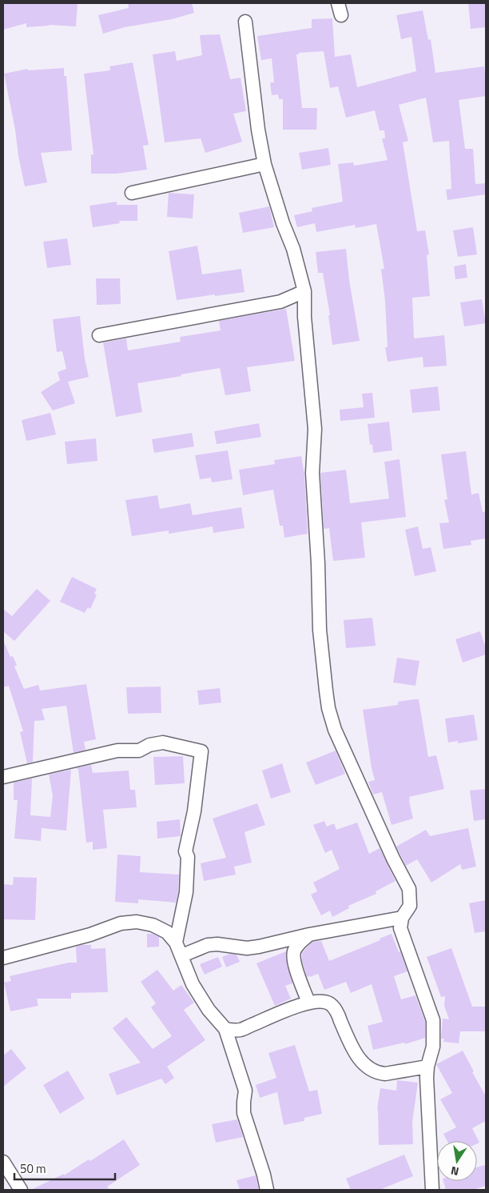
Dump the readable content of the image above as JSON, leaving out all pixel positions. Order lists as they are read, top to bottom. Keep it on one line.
{"scale_bar":"50 m","north":"bottom"}
